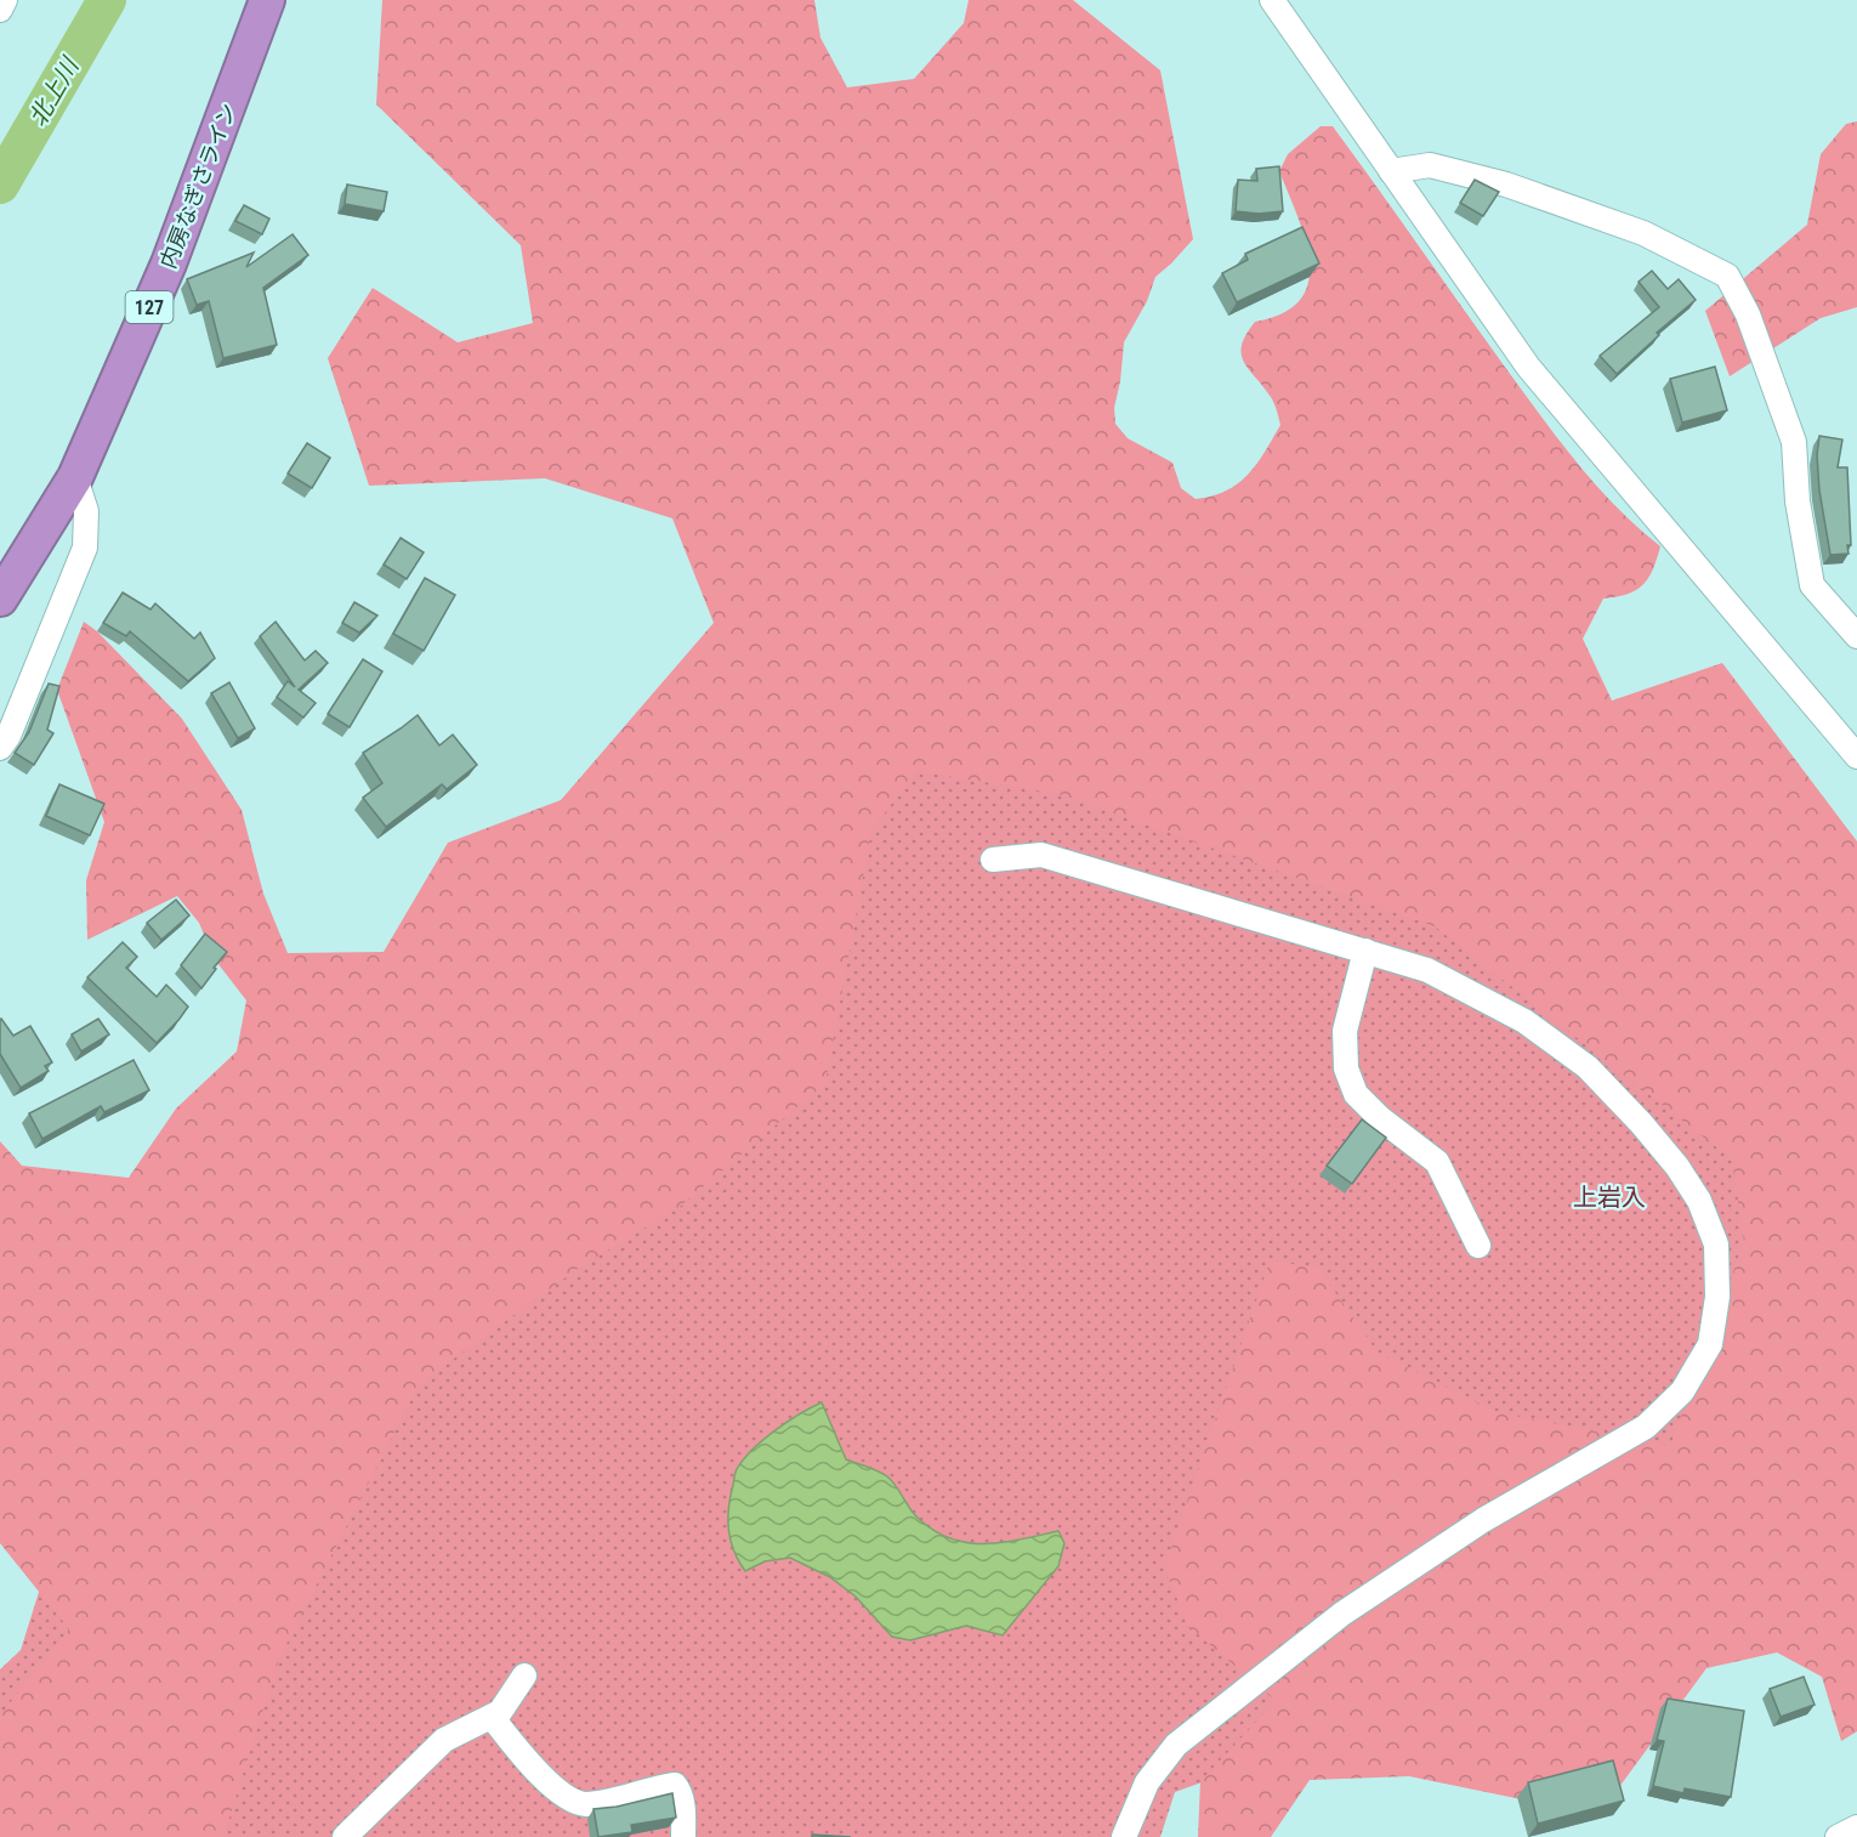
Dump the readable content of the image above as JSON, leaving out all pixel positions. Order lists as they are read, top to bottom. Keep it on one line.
{"streets":{"highway":["内房なぎさライン","127"]},"districts":["上岩入"],"water":["北上川"]}
